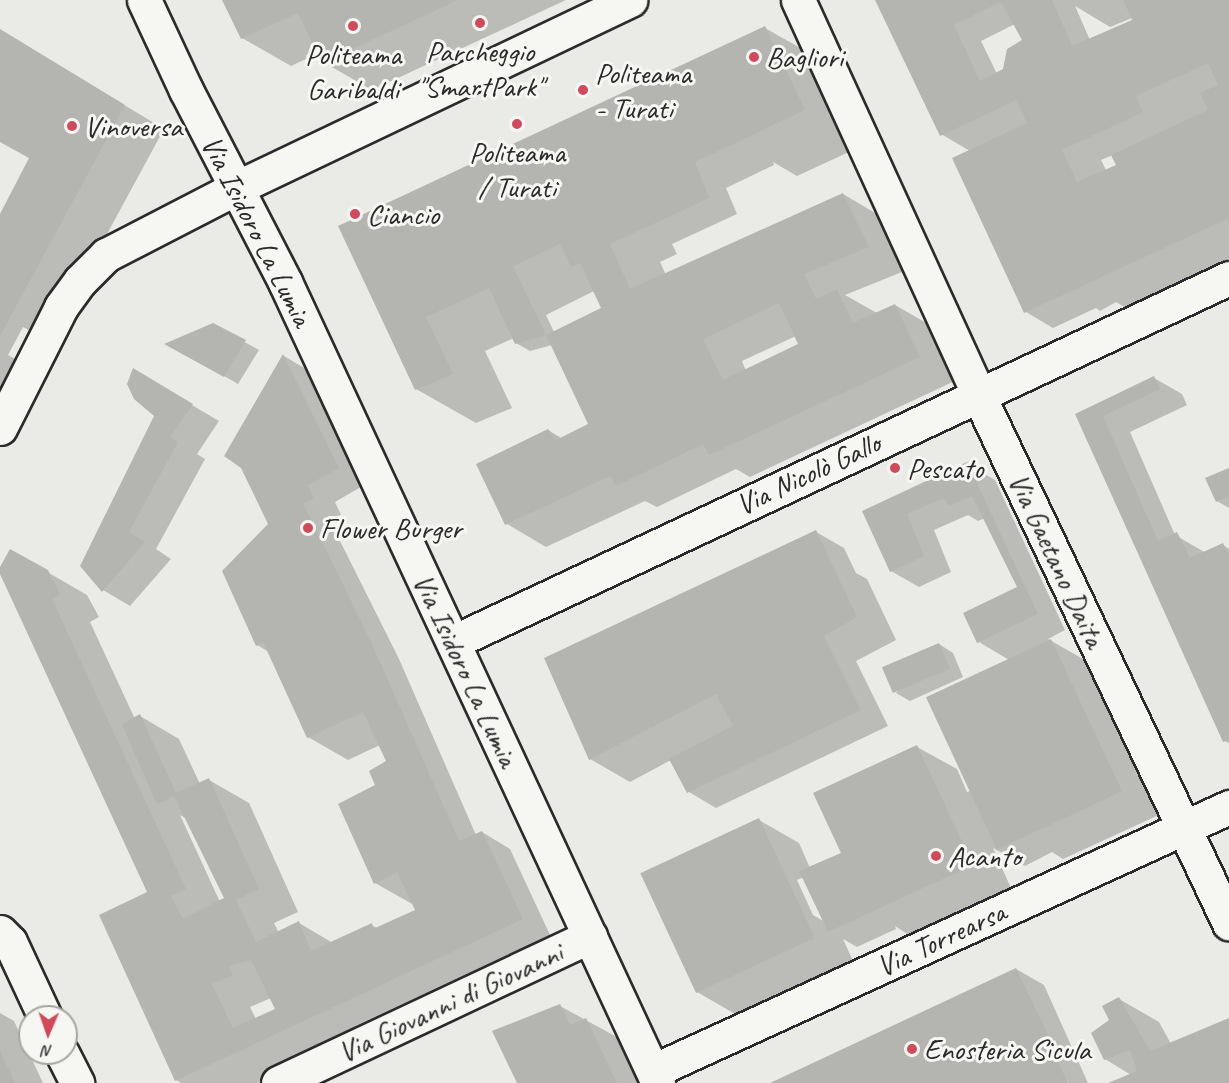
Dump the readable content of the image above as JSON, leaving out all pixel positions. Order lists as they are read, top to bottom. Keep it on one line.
{"streets":{"street":["Via Isidoro La Lumia","Via Nicolò Gallo","Via Gaetano Daita","Via Torrearsa","Via Giovanni di Giovanni"]},"crossings":[["Via Isidoro La Lumia","Via Nicolò Gallo"],["Via Isidoro La Lumia","Via Torrearsa"],["Via Isidoro La Lumia","Via Giovanni di Giovanni"],["Via Nicolò Gallo","Via Gaetano Daita"],["Via Gaetano Daita","Via Torrearsa"]],"places":["Parcheggio \"SmartPark\"","Politeama Garibaldi","Bagliori","Politeama - Turati","Politeama / Turati","Vinoversa","Ciancio","Pescato","Flower Burger","Acanto","Enosteria Sicula"],"north":"bottom"}
